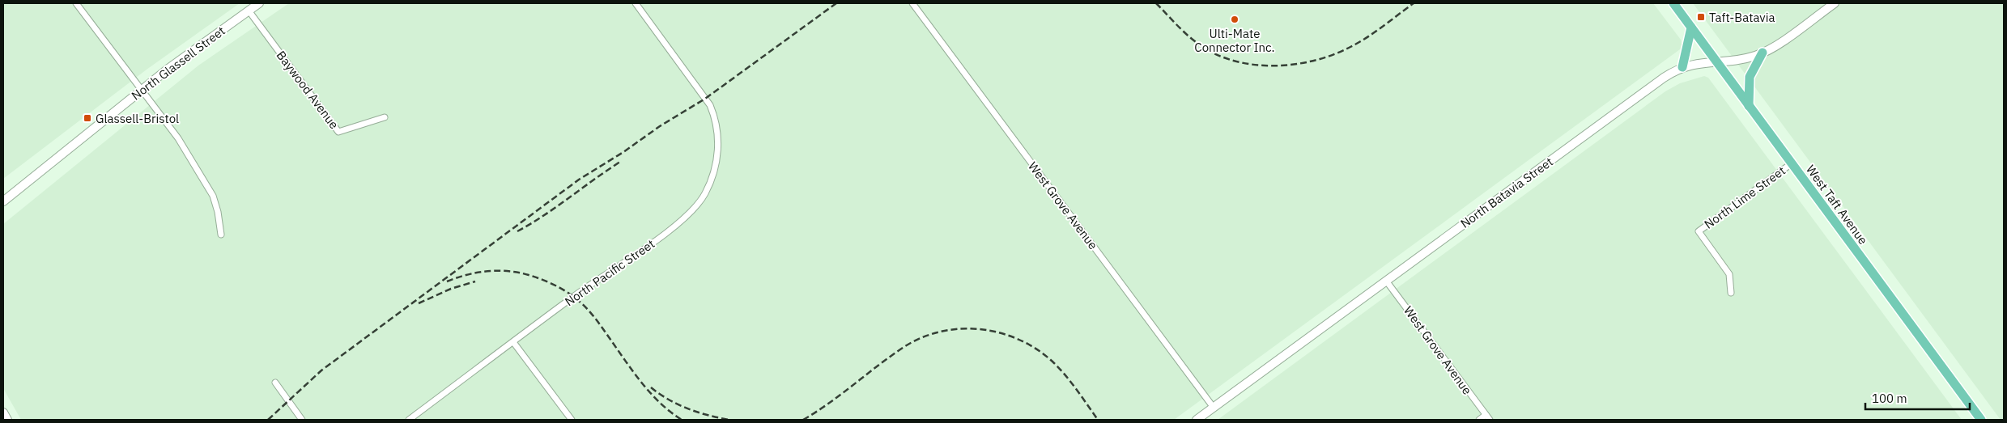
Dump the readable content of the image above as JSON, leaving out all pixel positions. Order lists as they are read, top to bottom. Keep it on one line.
{"streets":{"main road":["North Glassell Street","North Batavia Street","West Taft Avenue"],"street":["Baywood Avenue","North Lime Street","West Grove Avenue","North Pacific Street"]},"crossings":[["North Glassell Street","Baywood Avenue"],["North Batavia Street","West Taft Avenue"],["North Batavia Street","West Grove Avenue"],["North Lime Street","West Taft Avenue"]],"places":{"transit":["Taft-Batavia","Glassell-Bristol"],"other":["Ulti-Mate Connector Inc."]},"scale_bar":"100 m"}
